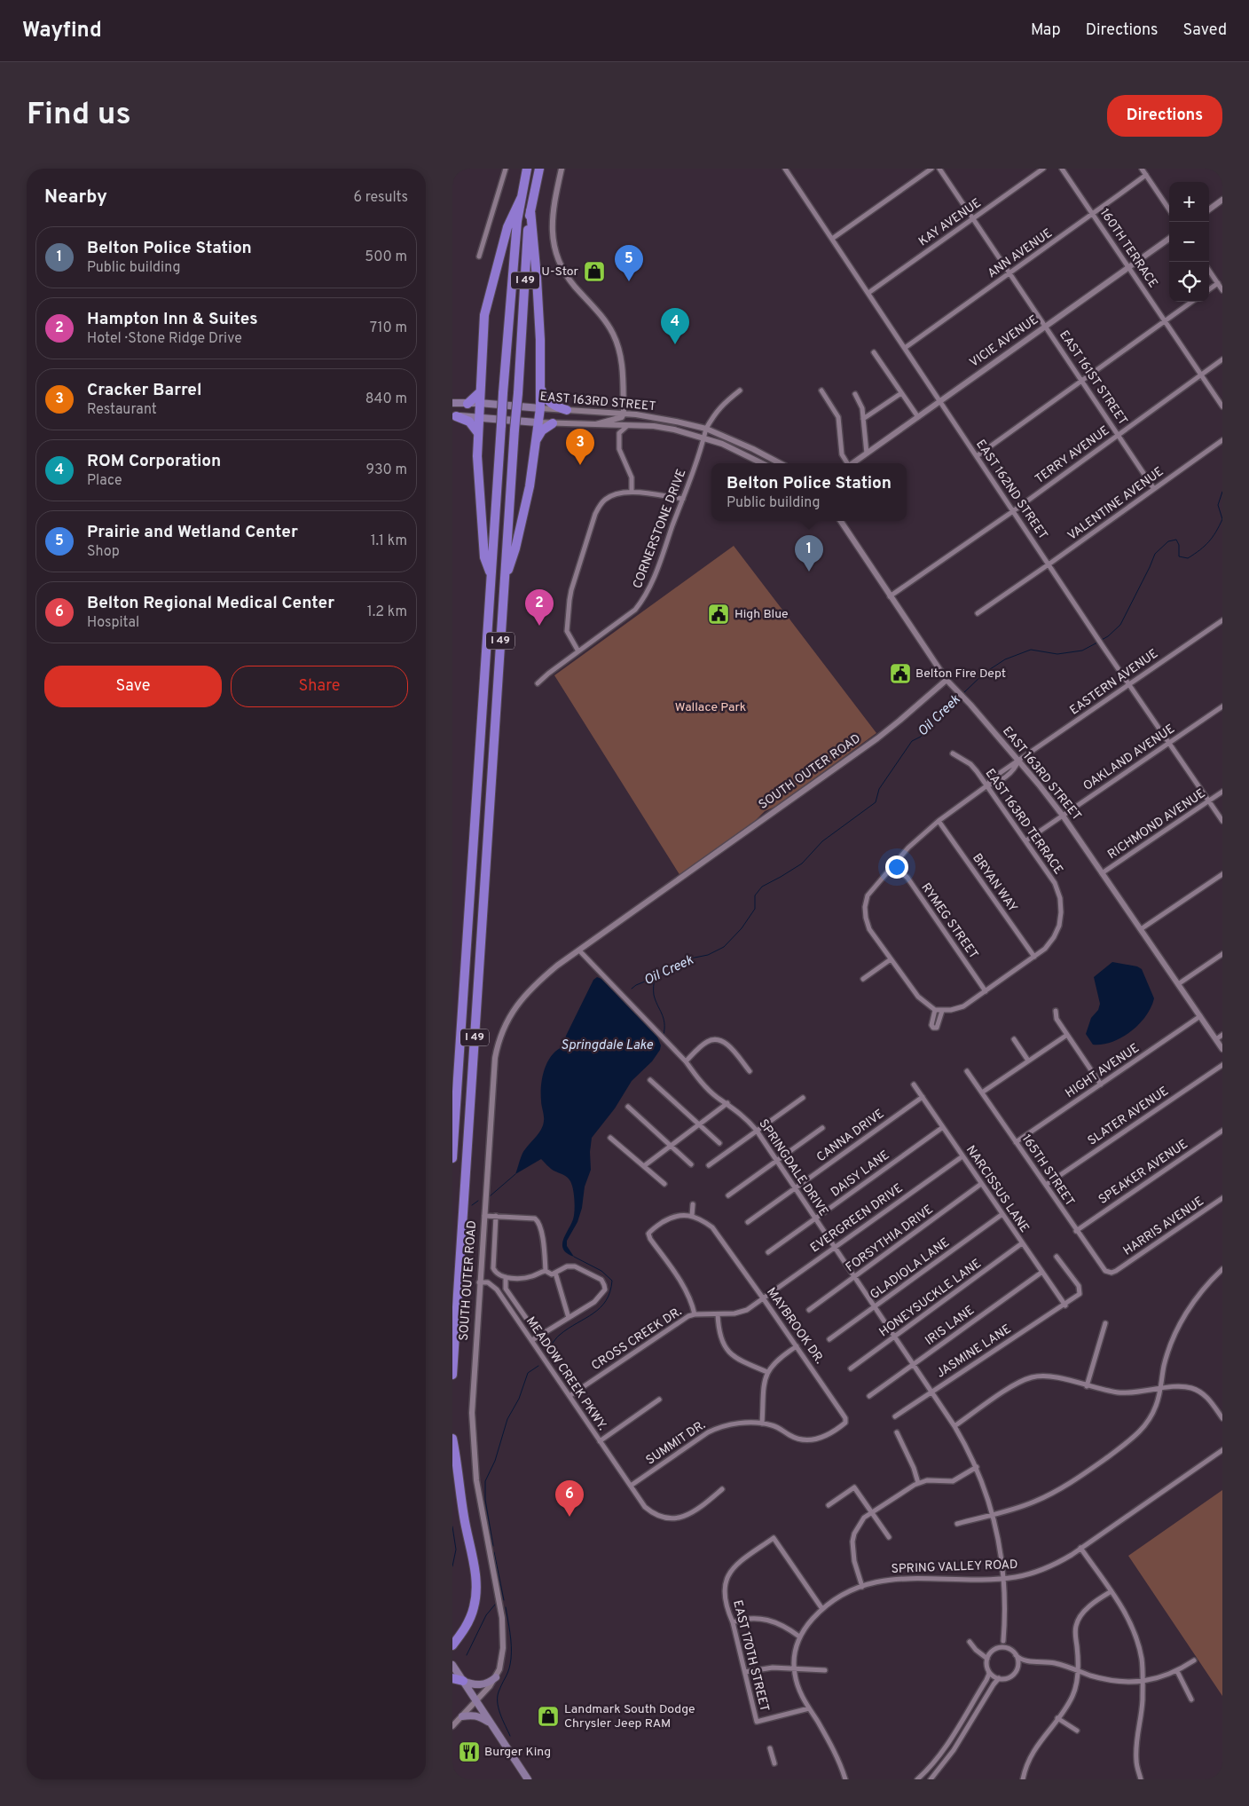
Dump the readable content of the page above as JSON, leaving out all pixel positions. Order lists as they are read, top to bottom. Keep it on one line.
{"streets":{"highway":["I 49"],"main road":["EAST 163RD STREET"],"street":["KAY AVENUE","160TH TERRACE","ANN AVENUE","VICIE AVENUE","EAST 161ST STREET","TERRY AVENUE","EAST 162ND STREET","VALENTINE AVENUE","CORNERSTONE DRIVE","EASTERN AVENUE","OAKLAND AVENUE","SOUTH OUTER ROAD","EAST 163RD TERRACE","RICHMOND AVENUE","BRYAN WAY","RYMEG STREET","HIGHT AVENUE","SLATER AVENUE","CANNA DRIVE","SPRINGDALE DRIVE","165TH STREET","SPEAKER AVENUE","DAISY LANE","NARCISSUS LANE","EVERGREEN DRIVE","HARRIS AVENUE","FORSYTHIA DRIVE","GLADIOLA LANE","HONEYSUCKLE LANE","MAYBROOK DR.","IRIS LANE","CROSS CREEK DR.","JASMINE LANE","MEADOW CREEK PKWY.","SUMMIT DR.","SPRING VALLEY ROAD","EAST 170TH STREET"]},"crossings":[["KAY AVENUE","EAST 161ST STREET"],["KAY AVENUE","EAST 162ND STREET"],["160TH TERRACE","ANN AVENUE"],["160TH TERRACE","VICIE AVENUE"],["160TH TERRACE","TERRY AVENUE"],["ANN AVENUE","EAST 161ST STREET"],["ANN AVENUE","EAST 162ND STREET"],["VICIE AVENUE","EAST 161ST STREET"],["VICIE AVENUE","EAST 162ND STREET"],["EAST 161ST STREET","TERRY AVENUE"],["EAST 161ST STREET","VALENTINE AVENUE"],["EAST 163RD STREET","TERRY AVENUE"],["EAST 163RD STREET","CORNERSTONE DRIVE"],["EAST 163RD STREET","EASTERN AVENUE"],["EAST 163RD STREET","OAKLAND AVENUE"],["EAST 163RD STREET","SOUTH OUTER ROAD"],["EAST 163RD STREET","RICHMOND AVENUE"],["EAST 163RD STREET","HIGHT AVENUE"],["TERRY AVENUE","EAST 162ND STREET"],["EAST 162ND STREET","VALENTINE AVENUE"],["EAST 162ND STREET","EASTERN AVENUE"],["EAST 162ND STREET","OAKLAND AVENUE"],["EAST 162ND STREET","RICHMOND AVENUE"],["EASTERN AVENUE","EAST 163RD TERRACE"],["EASTERN AVENUE","BRYAN WAY"],["EASTERN AVENUE","RYMEG STREET"],["OAKLAND AVENUE","EAST 163RD TERRACE"],["SOUTH OUTER ROAD","SPRINGDALE DRIVE"],["SOUTH OUTER ROAD","MEADOW CREEK PKWY."],["EAST 163RD TERRACE","BRYAN WAY"],["HIGHT AVENUE","165TH STREET"],["SLATER AVENUE","165TH STREET"],["CANNA DRIVE","SPRINGDALE DRIVE"],["CANNA DRIVE","NARCISSUS LANE"],["SPRINGDALE DRIVE","DAISY LANE"],["SPRINGDALE DRIVE","EVERGREEN DRIVE"],["SPRINGDALE DRIVE","FORSYTHIA DRIVE"],["SPRINGDALE DRIVE","GLADIOLA LANE"],["SPRINGDALE DRIVE","HONEYSUCKLE LANE"],["SPRINGDALE DRIVE","IRIS LANE"],["SPRINGDALE DRIVE","JASMINE LANE"],["SPRINGDALE DRIVE","SPRING VALLEY ROAD"],["165TH STREET","SPEAKER AVENUE"],["165TH STREET","HARRIS AVENUE"],["DAISY LANE","NARCISSUS LANE"],["NARCISSUS LANE","EVERGREEN DRIVE"],["NARCISSUS LANE","FORSYTHIA DRIVE"],["NARCISSUS LANE","GLADIOLA LANE"],["NARCISSUS LANE","HONEYSUCKLE LANE"],["NARCISSUS LANE","IRIS LANE"],["NARCISSUS LANE","JASMINE LANE"],["EVERGREEN DRIVE","MAYBROOK DR."],["EVERGREEN DRIVE","CROSS CREEK DR."],["MAYBROOK DR.","SUMMIT DR."],["CROSS CREEK DR.","MEADOW CREEK PKWY."],["MEADOW CREEK PKWY.","SUMMIT DR."],["SPRING VALLEY ROAD","EAST 170TH STREET"]],"water":["Oil Creek","Springdale Lake"],"parks":["Wallace Park"],"places":{"shop":["U-Stor","Landmark South Dodge Chrysler Jeep RAM"],"public building":["High Blue","Belton Fire Dept"],"restaurant":["Burger King"]},"page":{"header":"Wayfind","nav":["Map","Directions","Saved"],"buttons":["Directions",["Save","Share"]],"title":"Find us","heading":["Nearby","6 results"],"map_buttons":["+","−"],"list":[{"mark":"1","name":"Belton Police Station","note":"Public building","value":"500 m"},{"mark":"2","name":"Hampton Inn & Suites","note":"Hotel · Stone Ridge Drive","value":"710 m"},{"mark":"3","name":"Cracker Barrel","note":"Restaurant","value":"840 m"},{"mark":"4","name":"ROM Corporation","note":"Place","value":"930 m"},{"mark":"5","name":"Prairie and Wetland Center","note":"Shop","value":"1.1 km"},{"mark":"6","name":"Belton Regional Medical Center","note":"Hospital","value":"1.2 km"}],"pins":["5","4","3","1","2","6"],"popup":["Belton Police Station","Public building"]}}
